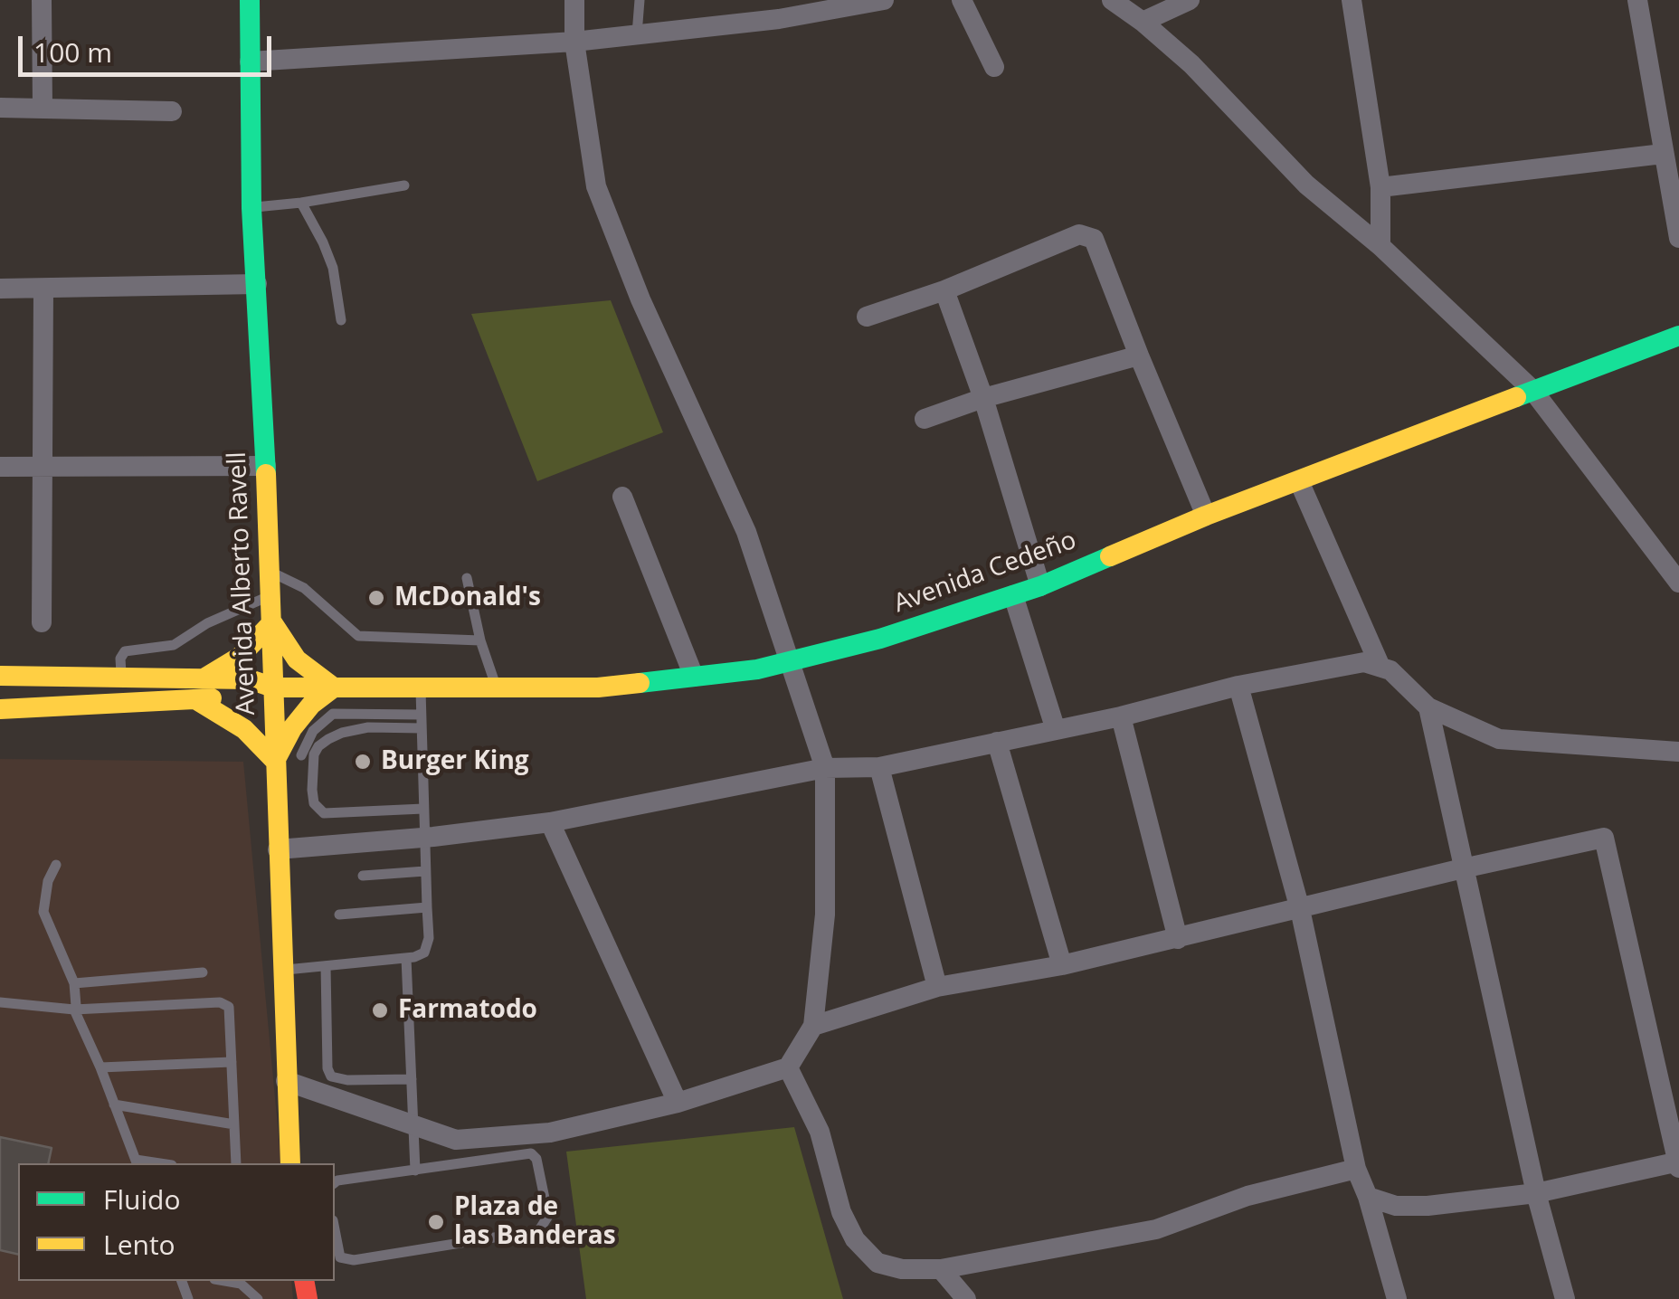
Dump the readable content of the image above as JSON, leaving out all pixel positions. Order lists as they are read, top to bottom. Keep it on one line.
{"streets":{"street":["Avenida Cedeño","Avenida Alberto Ravell"]},"crossings":[["Avenida Cedeño","Avenida Alberto Ravell"]],"places":["McDonald's","Burger King","Farmatodo","Plaza de las Banderas"],"legend":["Fluido","Lento"],"scale_bar":"100 m"}
